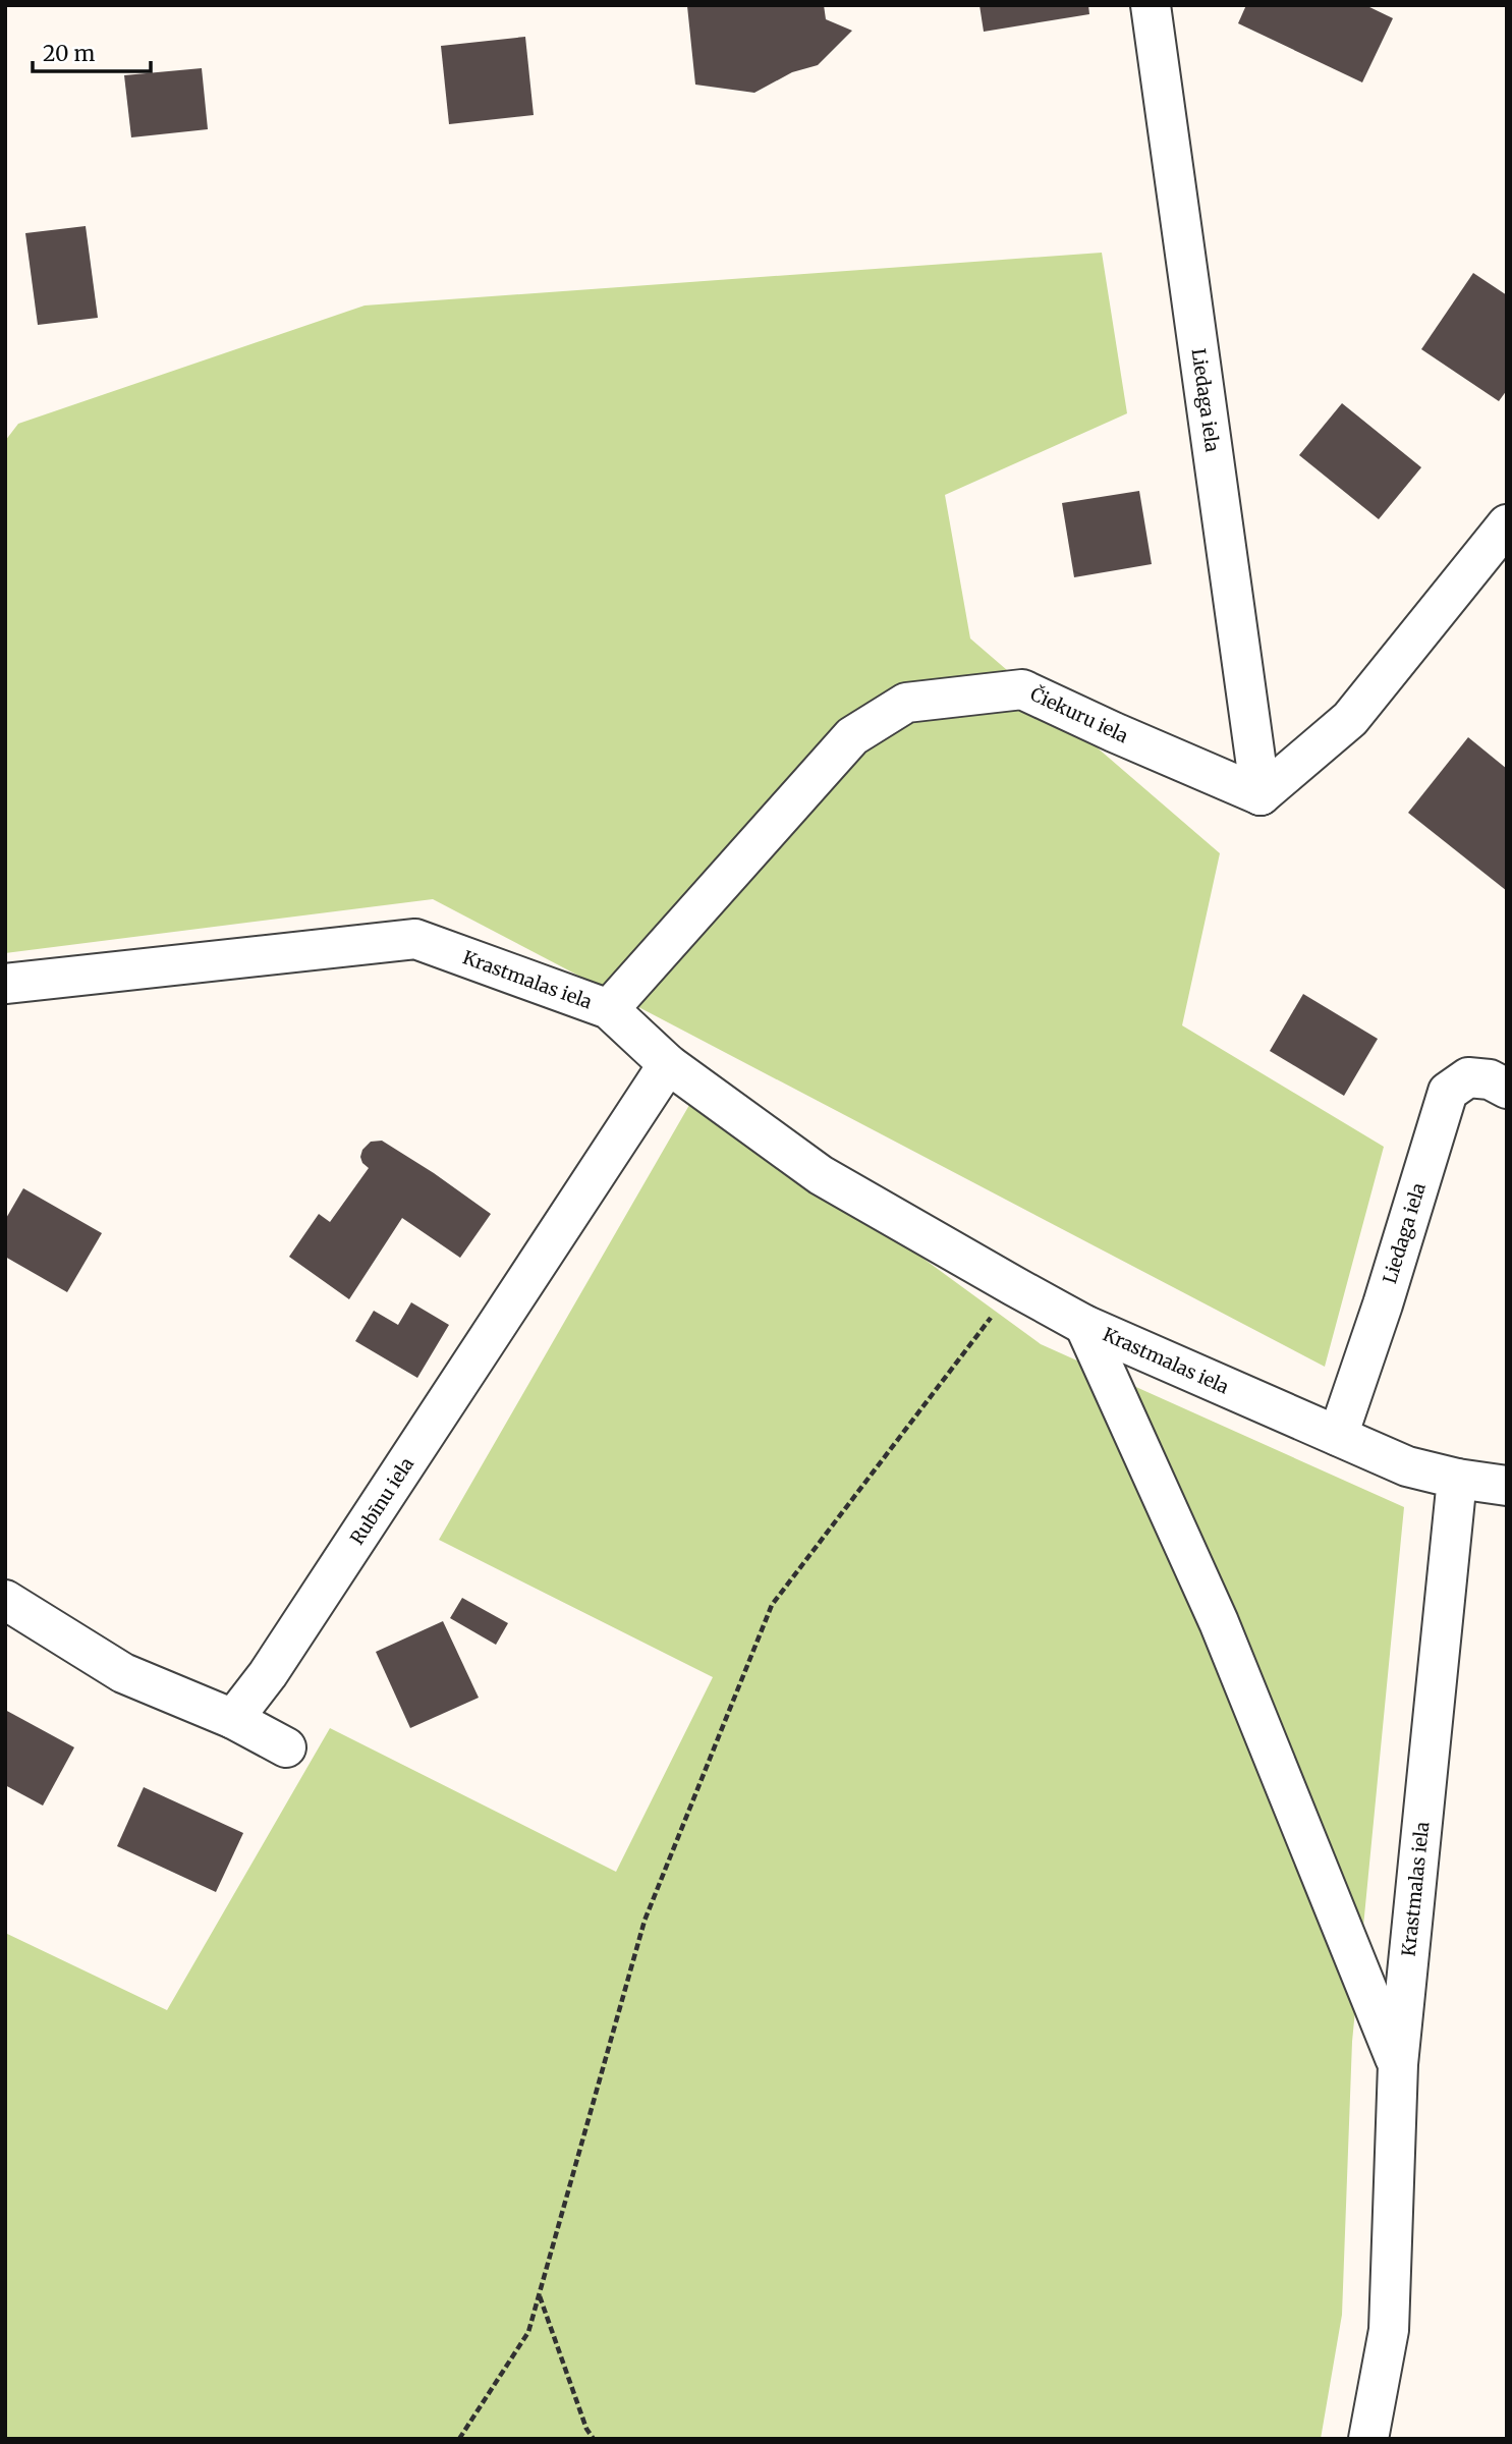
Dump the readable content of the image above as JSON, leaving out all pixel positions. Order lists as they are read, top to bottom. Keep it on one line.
{"streets":{"street":["Liedaga iela","Čiekuru iela","Krastmalas iela","Rubīnu iela"]},"crossings":[["Liedaga iela","Čiekuru iela"],["Liedaga iela","Krastmalas iela"],["Čiekuru iela","Krastmalas iela"],["Krastmalas iela","Rubīnu iela"]],"scale_bar":"20 m"}
